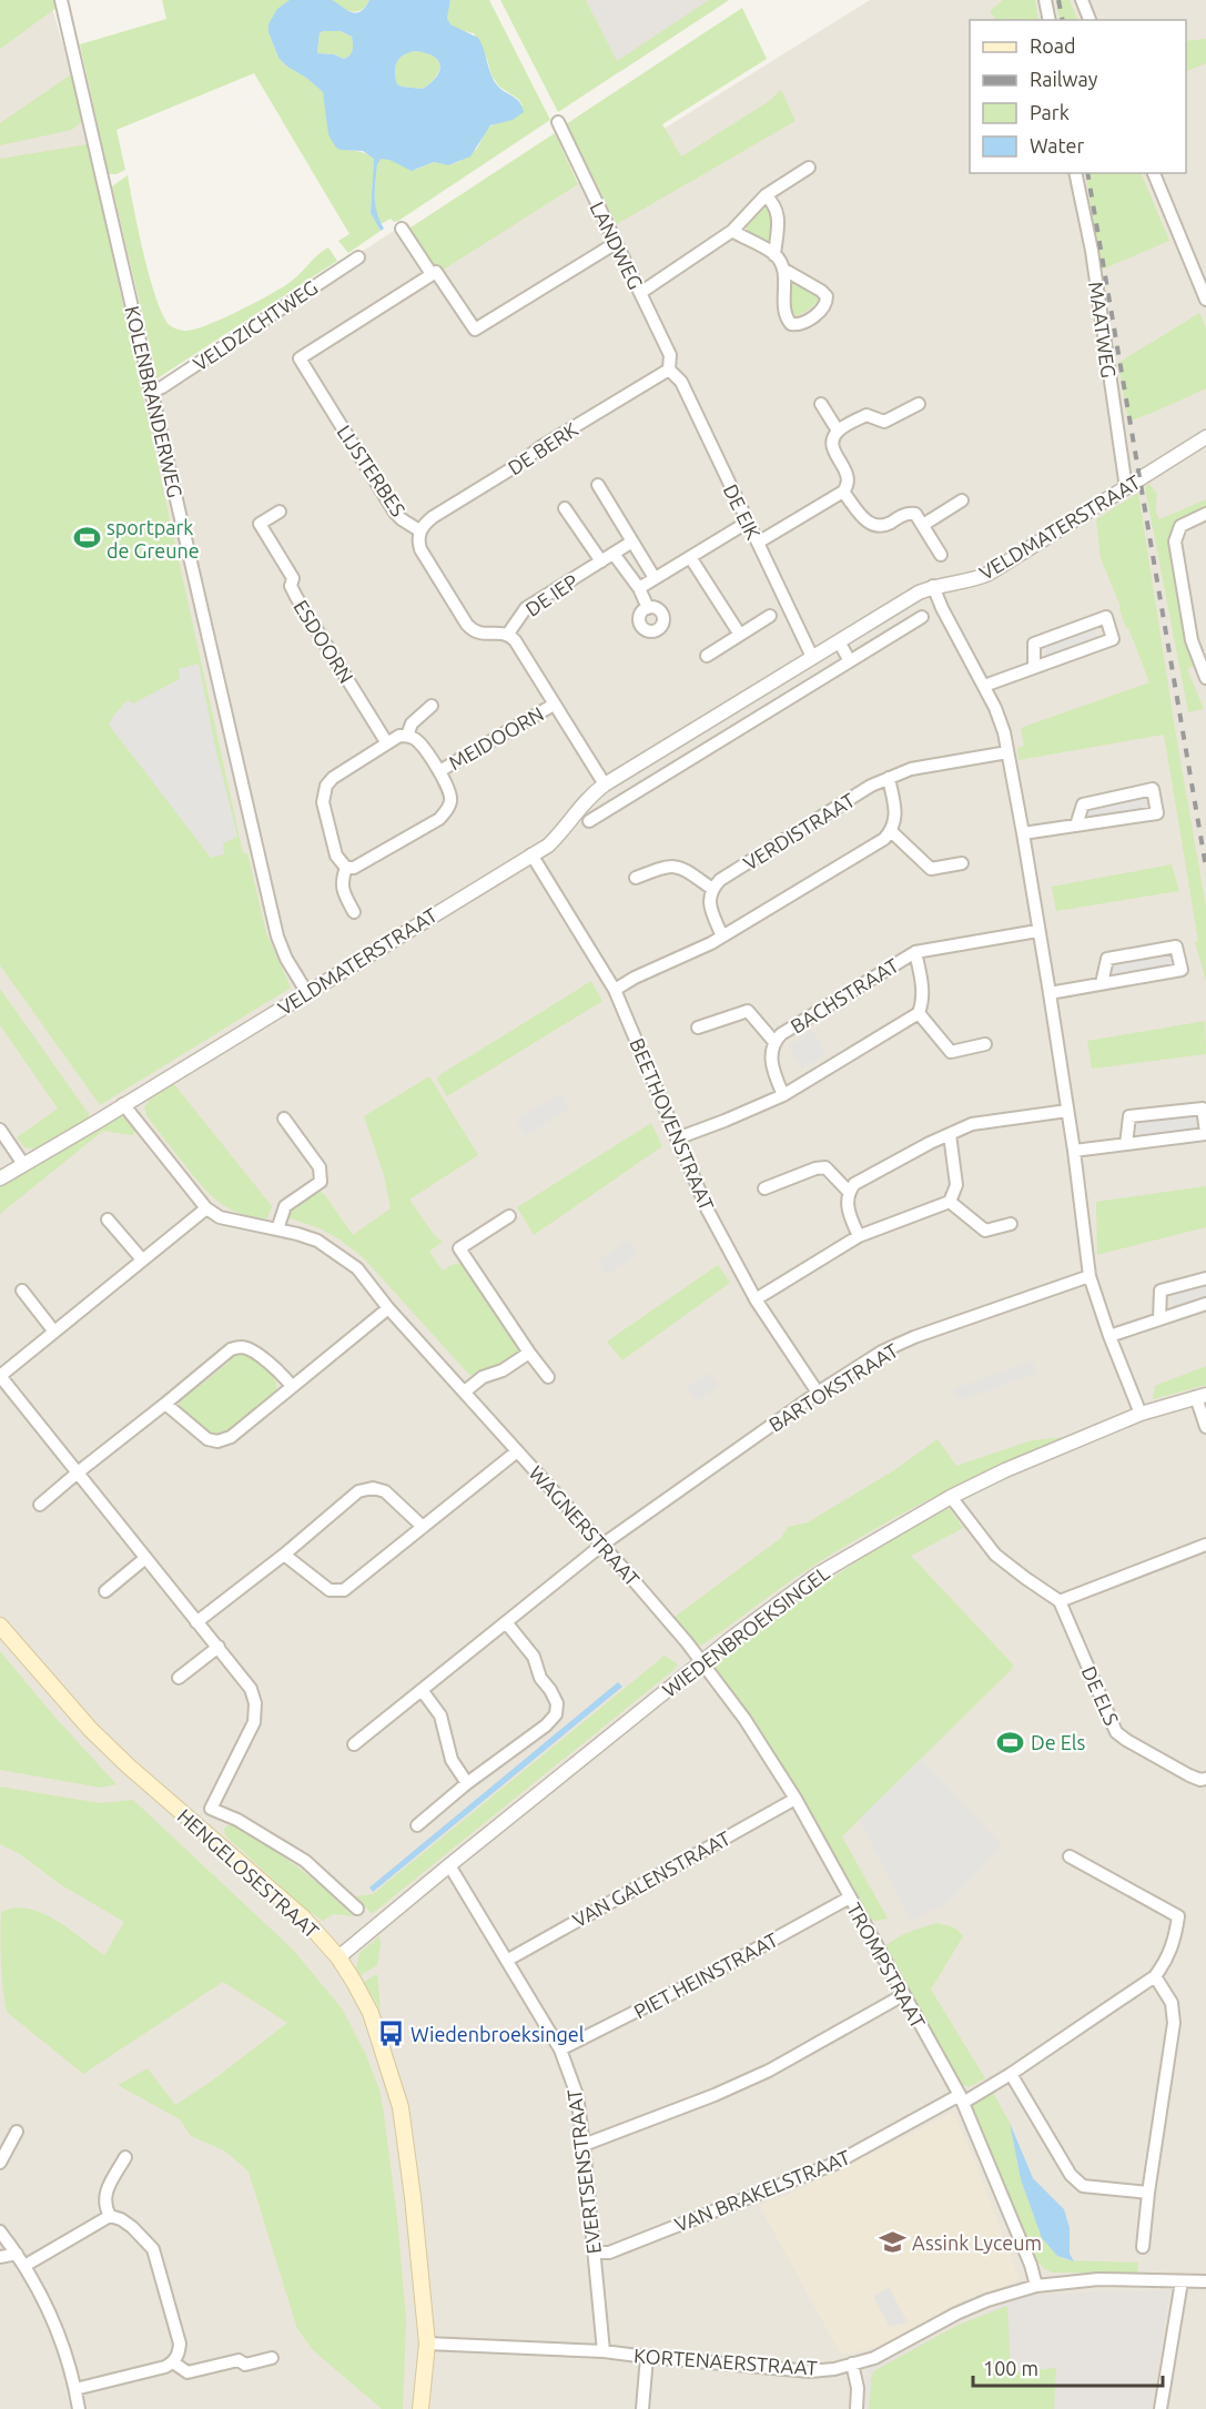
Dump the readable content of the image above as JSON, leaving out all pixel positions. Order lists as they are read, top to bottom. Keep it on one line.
{"streets":{"main road":["HENGELOSESTRAAT"],"street":["LANDWEG","VELDZICHTWEG","MAATWEG","KOLENBRANDERWEG","DE BERK","LIJSTERBES","DE EIK","VELDMATERSTRAAT","DE IEP","ESDOORN","MEIDOORN","VERDISTRAAT","BACHSTRAAT","BEETHOVENSTRAAT","BARTOKSTRAAT","WAGNERSTRAAT","WIEDENBROEKSINGEL","DE ELS","VAN GALENSTRAAT","TROMPSTRAAT","PIET HEINSTRAAT","EVERTSENSTRAAT","VAN BRAKELSTRAAT","KORTENAERSTRAAT"]},"crossings":[["LANDWEG","DE BERK"],["LANDWEG","DE EIK"],["VELDZICHTWEG","KOLENBRANDERWEG"],["MAATWEG","VELDMATERSTRAAT"],["KOLENBRANDERWEG","VELDMATERSTRAAT"],["DE BERK","LIJSTERBES"],["DE BERK","DE EIK"],["LIJSTERBES","DE IEP"],["DE EIK","VELDMATERSTRAAT"],["VELDMATERSTRAAT","BEETHOVENSTRAAT"],["VELDMATERSTRAAT","WAGNERSTRAAT"],["ESDOORN","MEIDOORN"],["BEETHOVENSTRAAT","BARTOKSTRAAT"],["BARTOKSTRAAT","WAGNERSTRAAT"],["WAGNERSTRAAT","WIEDENBROEKSINGEL"],["WAGNERSTRAAT","TROMPSTRAAT"],["WIEDENBROEKSINGEL","HENGELOSESTRAAT"],["WIEDENBROEKSINGEL","TROMPSTRAAT"],["WIEDENBROEKSINGEL","EVERTSENSTRAAT"],["HENGELOSESTRAAT","KORTENAERSTRAAT"],["VAN GALENSTRAAT","TROMPSTRAAT"],["VAN GALENSTRAAT","EVERTSENSTRAAT"],["TROMPSTRAAT","PIET HEINSTRAAT"],["TROMPSTRAAT","VAN BRAKELSTRAAT"],["TROMPSTRAAT","KORTENAERSTRAAT"],["PIET HEINSTRAAT","EVERTSENSTRAAT"],["EVERTSENSTRAAT","VAN BRAKELSTRAAT"],["EVERTSENSTRAAT","KORTENAERSTRAAT"]],"places":{"sports":["sportpark de Greune","De Els"],"bus stop":["Wiedenbroeksingel"],"school or university":["Assink Lyceum"]},"legend":["Road","Railway","Park","Water"],"scale_bar":"100 m"}
